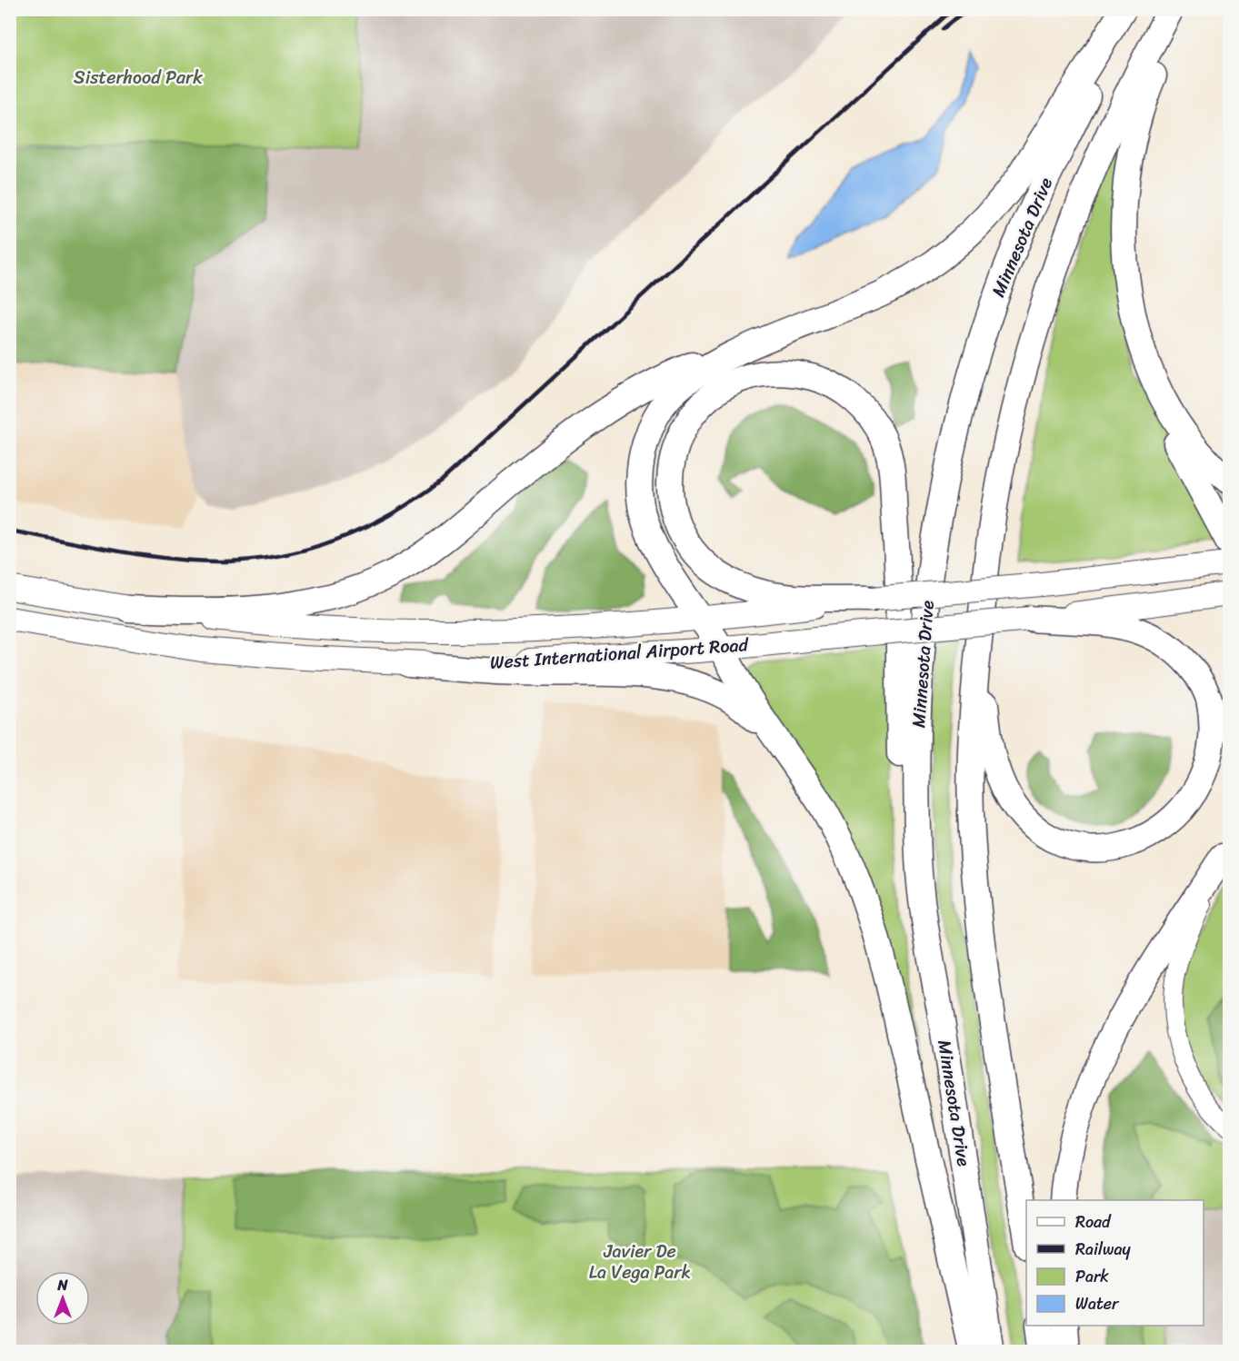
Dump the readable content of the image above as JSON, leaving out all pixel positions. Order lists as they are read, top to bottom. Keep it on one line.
{"streets":{"highway":["Minnesota Drive"],"main road":["West International Airport Road"]},"parks":["Sisterhood Park","Javier De La Vega Park"],"legend":["Road","Railway","Park","Water"],"north":"top"}
